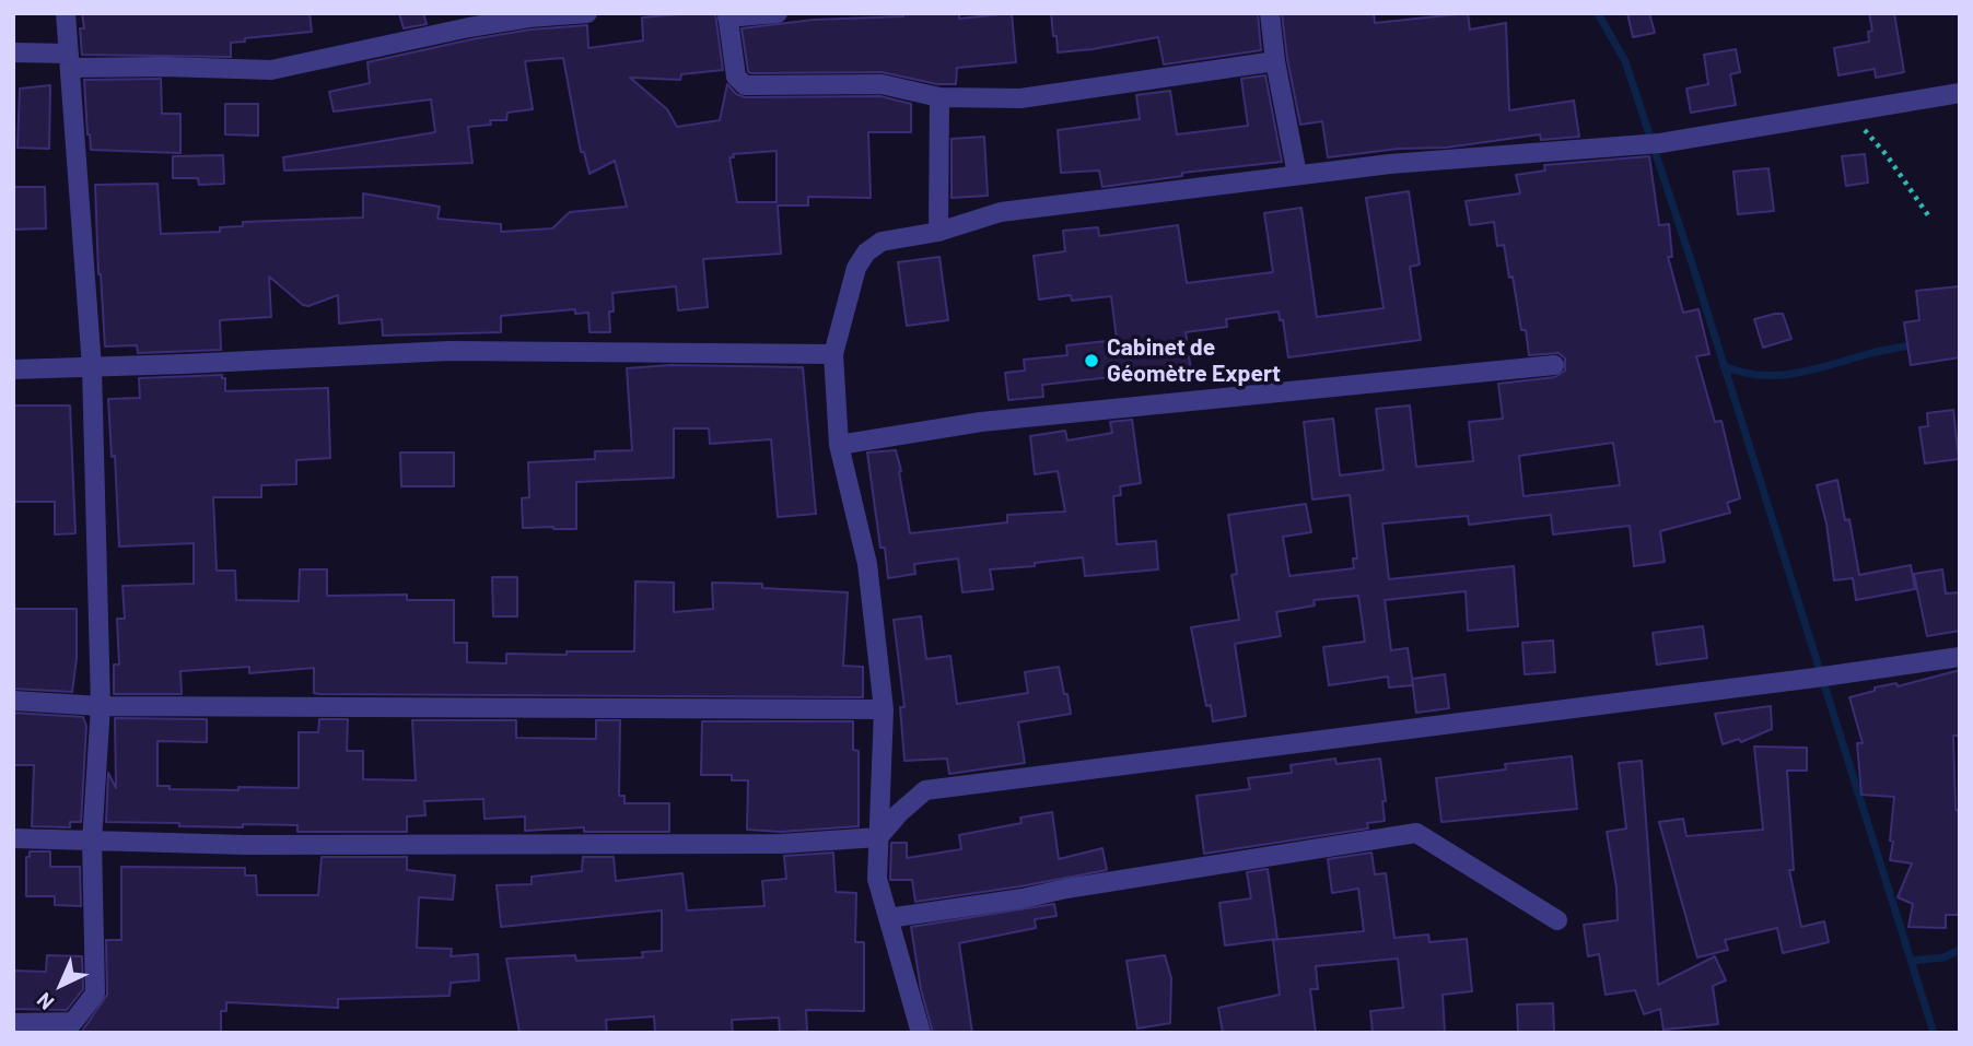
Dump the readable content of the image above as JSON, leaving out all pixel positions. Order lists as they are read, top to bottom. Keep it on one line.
{"places":["Cabinet de Géomètre Expert"],"north":"bottom left"}
